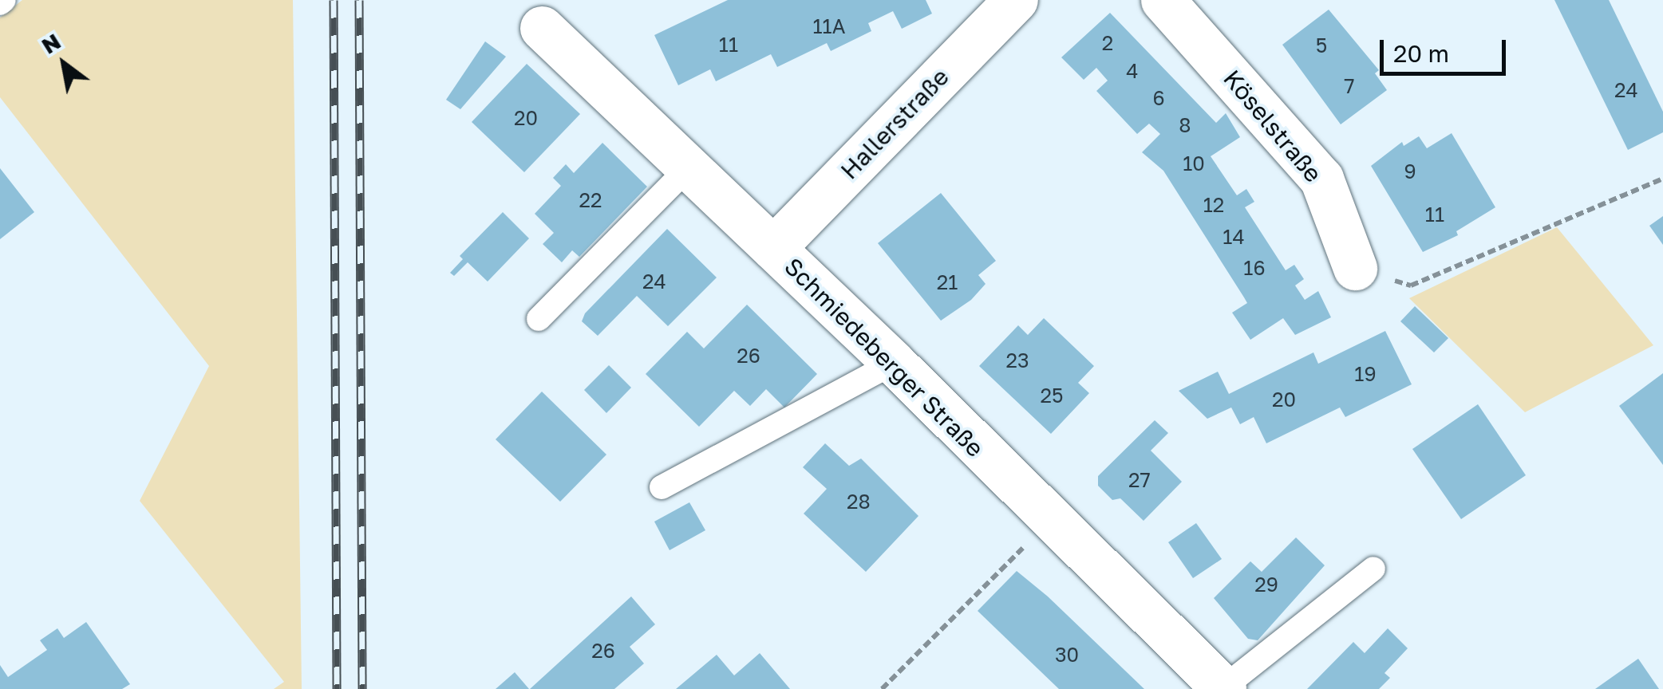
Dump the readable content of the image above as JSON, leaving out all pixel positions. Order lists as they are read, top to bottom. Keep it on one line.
{"streets":{"street":["Hallerstraße","Köselstraße","Schmiedeberger Straße"]},"crossings":[["Hallerstraße","Schmiedeberger Straße"]],"house_numbers":["11A","2","11","5","4","7","24","6","20","8","10","9","22","12","11","14","16","24","21","26","23","19","25","20","27","28","29","26","30"],"scale_bar":"20 m","north":"top left"}
